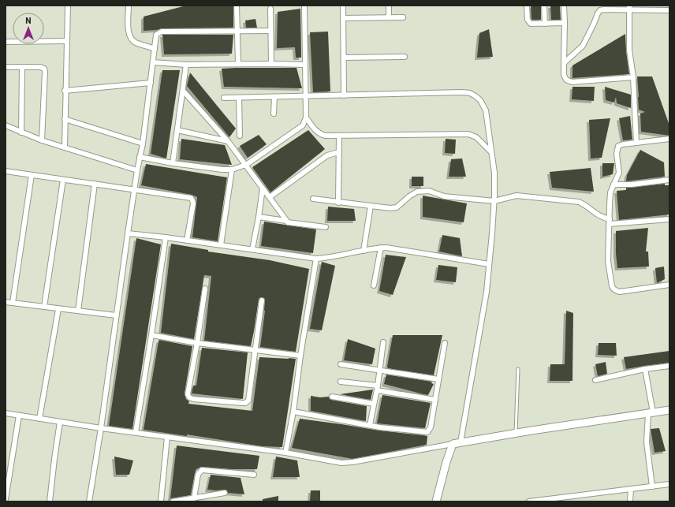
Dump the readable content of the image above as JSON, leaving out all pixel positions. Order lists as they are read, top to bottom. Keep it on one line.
{"north":"top"}
